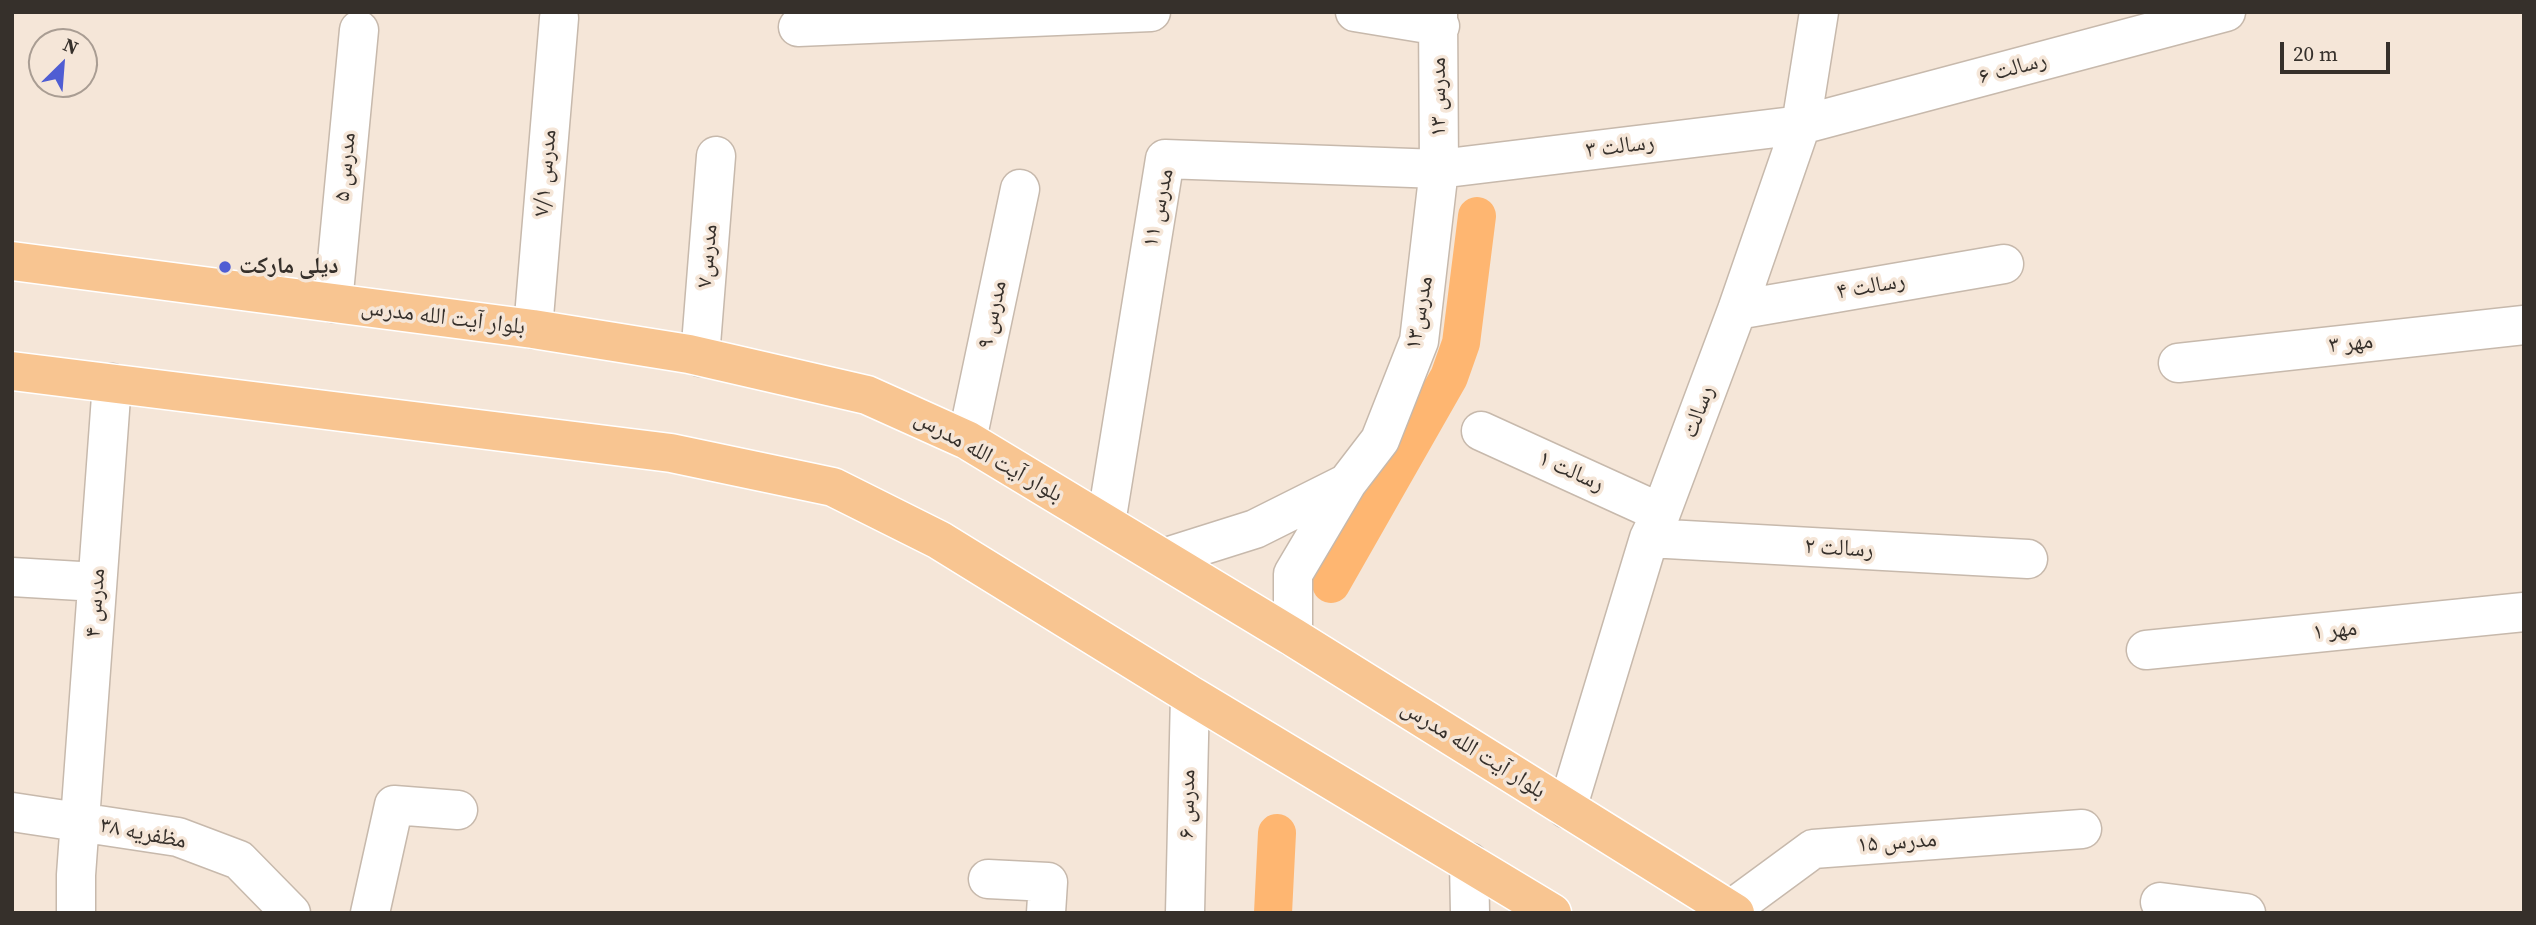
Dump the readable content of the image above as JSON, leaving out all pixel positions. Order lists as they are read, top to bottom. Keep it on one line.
{"streets":{"main road":["بلوار آیت الله مدرس"],"street":["رسالت ۶","مدرس ۱۳","رسالت ۳","مدرس ۵","مدرس ۷/۱","مدرس ۱۱","مدرس۷","رسالت ۴","مدرس۱۳","مدرس ۹","مهر ۳","رسالت","رسالت ۱","رسالت ۲","مدرس ۴","مهر ۱","مدرس ۶","مظفریه ۳۸","مدرس ۱۵"]},"crossings":[["رسالت ۶","رسالت ۳"],["رسالت ۶","رسالت"],["مدرس ۱۳","رسالت ۳"],["مدرس ۱۳","مدرس ۱۱"],["مدرس ۱۳","مدرس۱۳"],["رسالت ۳","مدرس ۱۱"],["رسالت ۳","مدرس۱۳"],["رسالت ۳","رسالت"],["مدرس ۵","بلوار آیت الله مدرس"],["مدرس ۷/۱","بلوار آیت الله مدرس"],["مدرس ۱۱","مدرس۱۳"],["مدرس ۱۱","بلوار آیت الله مدرس"],["مدرس۷","بلوار آیت الله مدرس"],["رسالت ۴","رسالت"],["مدرس۱۳","بلوار آیت الله مدرس"],["مدرس ۹","بلوار آیت الله مدرس"],["بلوار آیت الله مدرس","رسالت"],["بلوار آیت الله مدرس","مدرس ۱۵"],["رسالت","رسالت ۱"],["رسالت","رسالت ۲"],["رسالت ۱","رسالت ۲"],["مدرس ۴","مظفریه ۳۸"]],"places":["دیلی مارکت"],"scale_bar":"20 m","north":"top right"}
